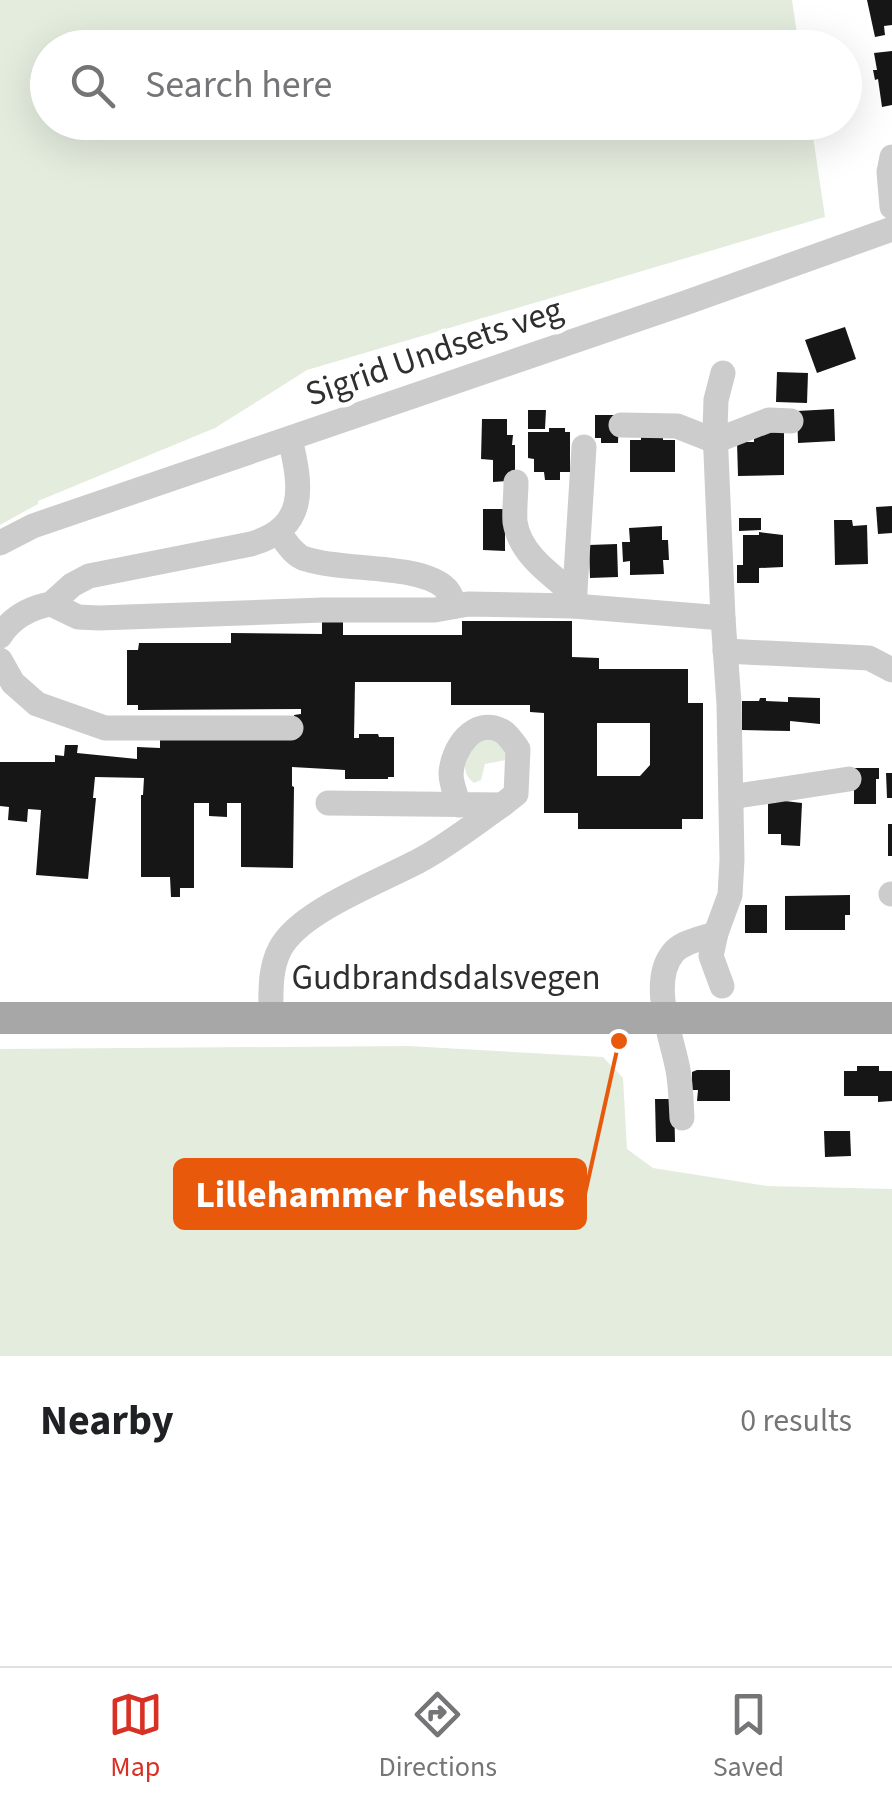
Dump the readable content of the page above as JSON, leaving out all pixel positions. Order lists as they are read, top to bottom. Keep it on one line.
{"streets":{"main road":["Gudbrandsdalsvegen"],"street":["Sigrid Undsets veg"]},"places":["Lillehammer helsehus"],"page":{"search":"Search here","heading":["Nearby","0 results"],"nav":["Map","Directions","Saved"]}}
